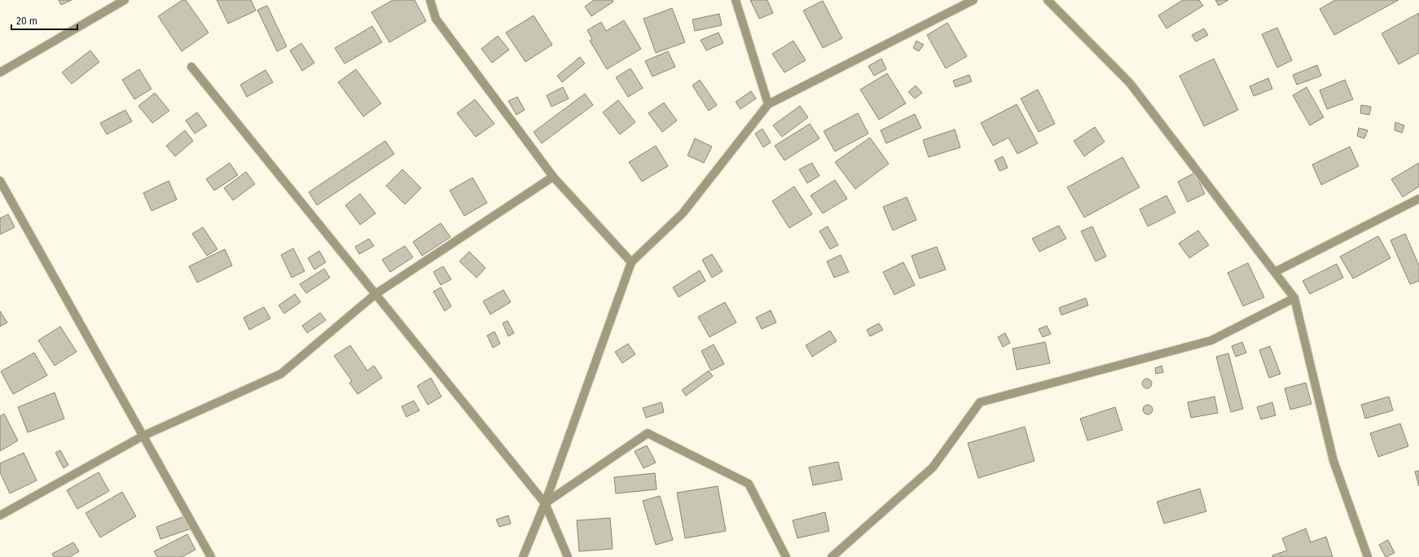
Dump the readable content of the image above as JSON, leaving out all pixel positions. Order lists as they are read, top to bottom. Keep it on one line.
{"scale_bar":"20 m"}
